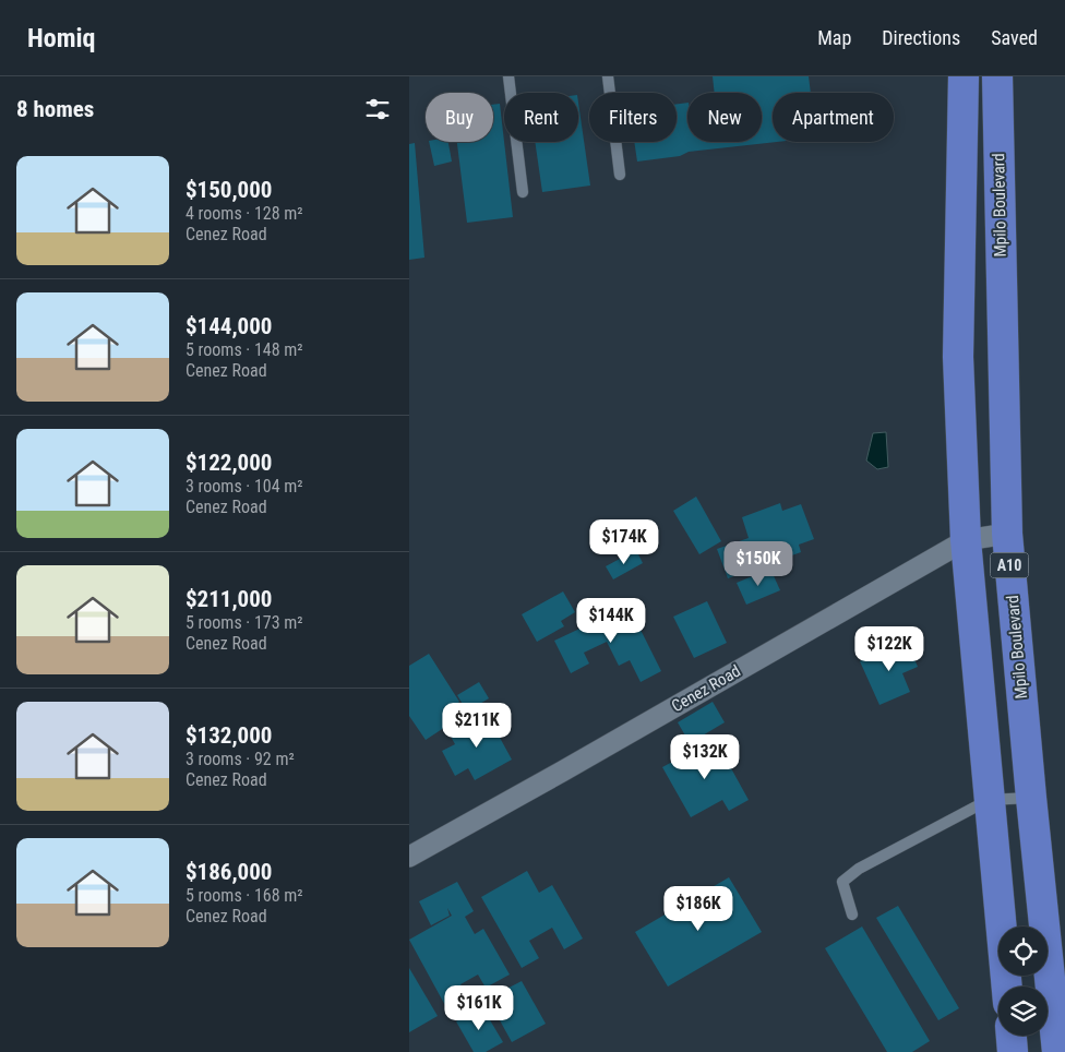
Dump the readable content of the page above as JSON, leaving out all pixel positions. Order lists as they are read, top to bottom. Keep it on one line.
{"streets":{"highway":["Mpilo Boulevard","A10"],"street":["Cenez Road"]},"crossings":[["Mpilo Boulevard","Cenez Road"],["A10","Cenez Road"]],"page":{"header":"Homiq","nav":["Map","Directions","Saved"],"heading":"8 homes","chip":["Buy","Rent","Filters","New","Apartment"],"list":[{"name":"$150,000","note":"4 rooms · 128 m² · Cenez Road"},{"name":"$144,000","note":"5 rooms · 148 m² · Cenez Road"},{"name":"$122,000","note":"3 rooms · 104 m² · Cenez Road"},{"name":"$211,000","note":"5 rooms · 173 m² · Cenez Road"},{"name":"$132,000","note":"3 rooms · 92 m² · Cenez Road"},{"name":"$186,000","note":"5 rooms · 168 m² · Cenez Road"}],"price":["$174K","$150K","$144K","$122K","$211K","$132K","$186K","$161K"]}}
